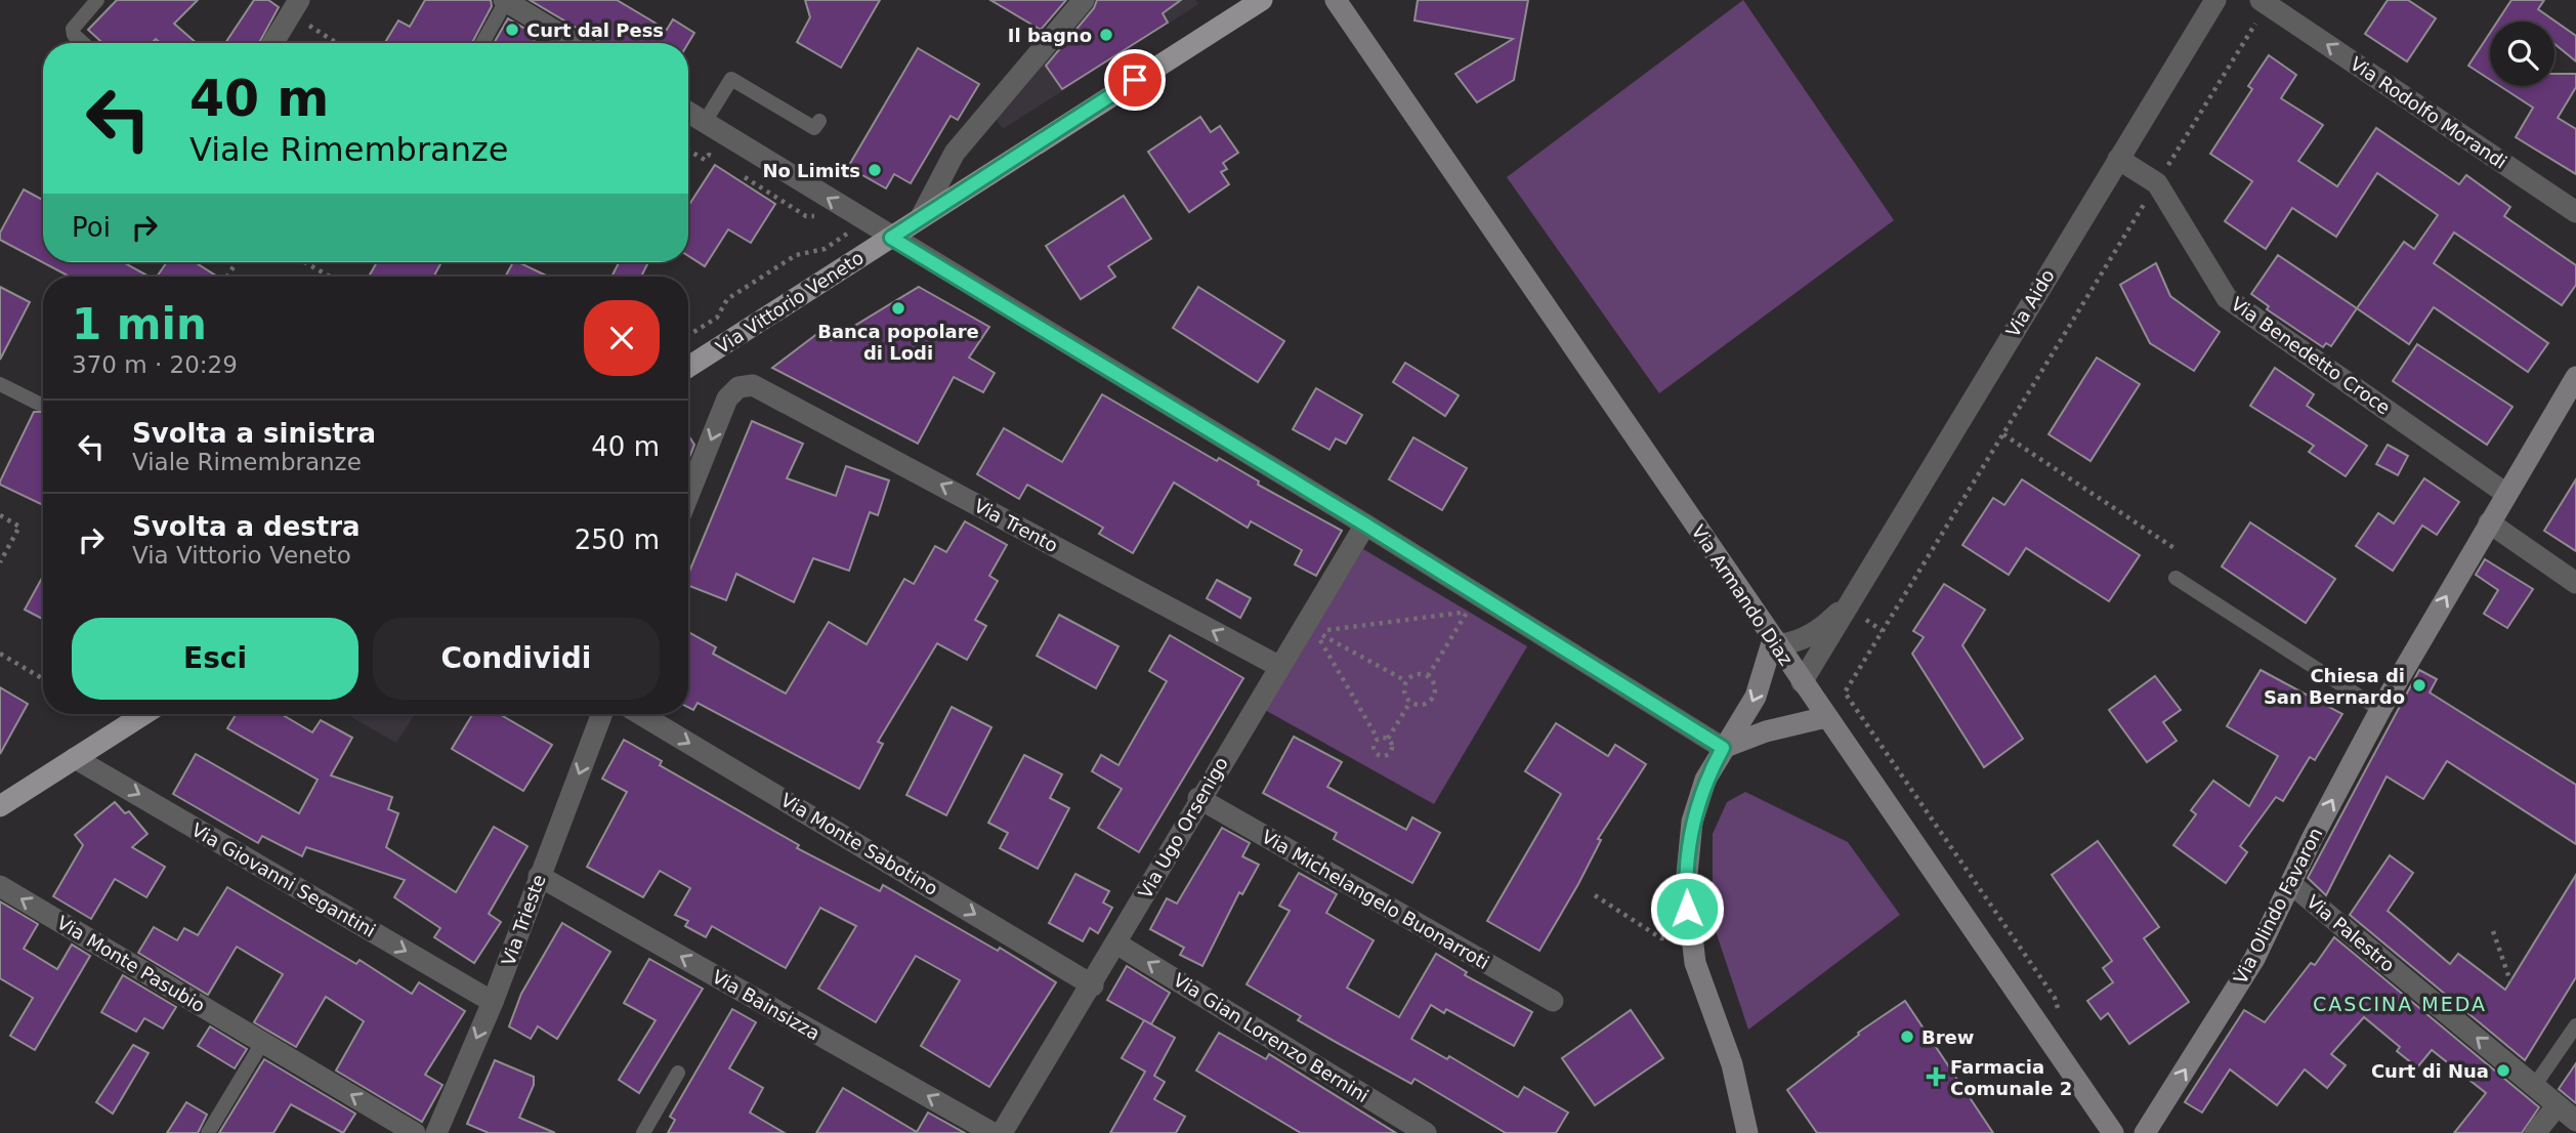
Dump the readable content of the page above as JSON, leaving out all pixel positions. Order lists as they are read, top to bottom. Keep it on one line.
{"streets":{"main road":["Via Vittorio Veneto"],"street":["Via Rodolfo Morandi","Via Aido","Via Benedetto Croce","Via Trento","Via Armando Diaz","Via Ugo Orsenigo","Via Monte Sabotino","Via Giovanni Segantini","Via Michelangelo Buonarroti","Via Olindo Favaron","Via Trieste","Via Palestro","Via Monte Pasubio","Via Bainsizza","Via Gian Lorenzo Bernini"]},"crossings":[["Via Aido","Via Benedetto Croce"],["Via Aido","Via Armando Diaz"],["Via Benedetto Croce","Via Olindo Favaron"],["Via Trento","Via Ugo Orsenigo"],["Via Ugo Orsenigo","Via Monte Sabotino"],["Via Ugo Orsenigo","Via Michelangelo Buonarroti"],["Via Ugo Orsenigo","Via Gian Lorenzo Bernini"],["Via Giovanni Segantini","Via Trieste"],["Via Olindo Favaron","Via Palestro"],["Via Trieste","Via Bainsizza"]],"one_way":["Via Rodolfo Morandi","Via Monte Sabotino","Via Giovanni Segantini","Via Olindo Favaron","Via Trieste","Via Palestro","Via Monte Pasubio","Via Bainsizza","Via Gian Lorenzo Bernini"],"districts":["CASCINA MEDA"],"places":{"other":["Curt dal Pess","Il bagno","No Limits","Banca popolare di Lodi","Chiesa di San Bernardo","Brew","Curt di Nua"],"health":["Farmacia Comunale 2"]},"page":{"turn":["40 m","Viale Rimembranze"],"then":"Poi","heading":["1 min","370 m · 20:29"],"list":[{"name":"Svolta a sinistra","note":"Viale Rimembranze","value":"40 m"},{"name":"Svolta a destra","note":"Via Vittorio Veneto","value":"250 m"}],"buttons":["Esci","Condividi"]}}
